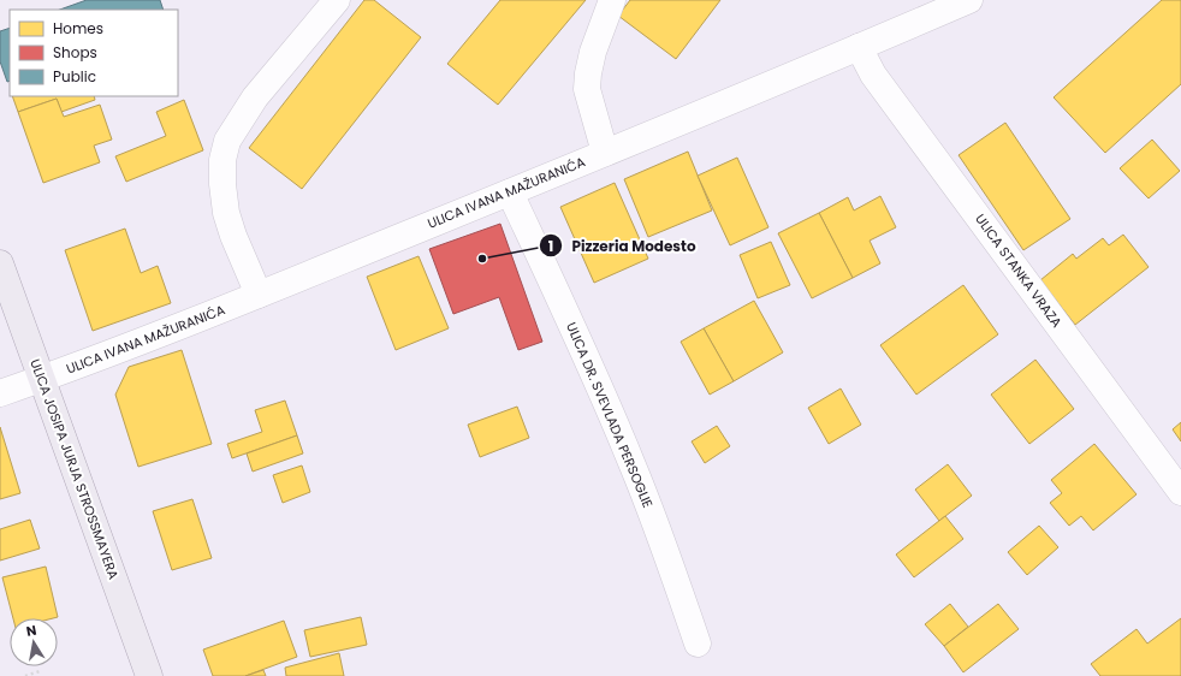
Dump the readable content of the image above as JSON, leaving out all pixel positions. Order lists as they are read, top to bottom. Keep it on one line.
{"streets":{"main road":["ULICA JOSIPA JURJA STROSSMAYERA"],"street":["ULICA IVANA MAŽURANIĆA","ULICA STANKA VRAZA","ULICA DR. SVEVLADA PERSOGLIE"]},"crossings":[["ULICA IVANA MAŽURANIĆA","ULICA STANKA VRAZA"],["ULICA IVANA MAŽURANIĆA","ULICA DR. SVEVLADA PERSOGLIE"],["ULICA IVANA MAŽURANIĆA","ULICA JOSIPA JURJA STROSSMAYERA"]],"places":["Pizzeria Modesto"],"legend":["Homes","Shops","Public"],"north":"top"}
